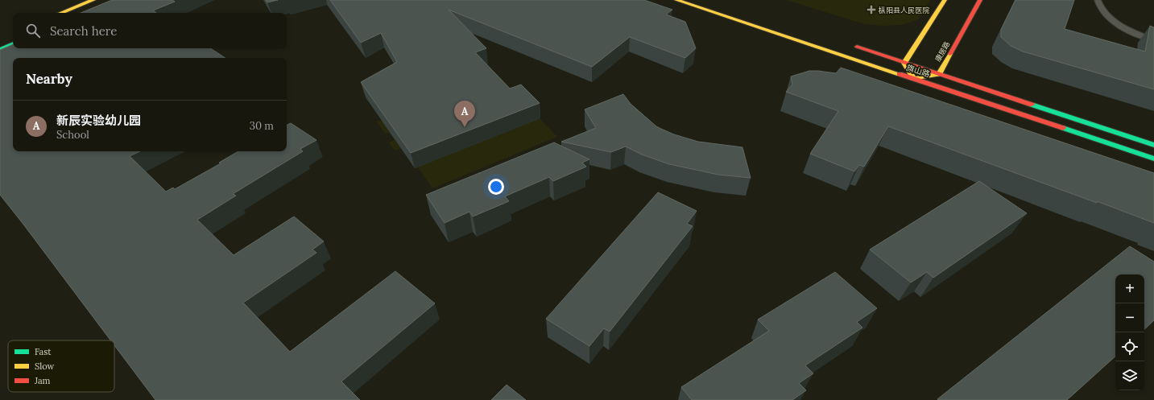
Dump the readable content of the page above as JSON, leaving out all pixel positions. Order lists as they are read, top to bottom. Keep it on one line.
{"streets":{"main road":["康居路","旗山路"]},"crossings":[["康居路","旗山路"]],"places":{"health":["枞阳县人民医院"]},"legend":["Fast","Slow","Jam"],"page":{"search":"Search here","heading":"Nearby","list":[{"mark":"A","name":"新辰实验幼儿园","note":"School","value":"30 m"}],"pins":"A","map_buttons":["+","−"]}}
